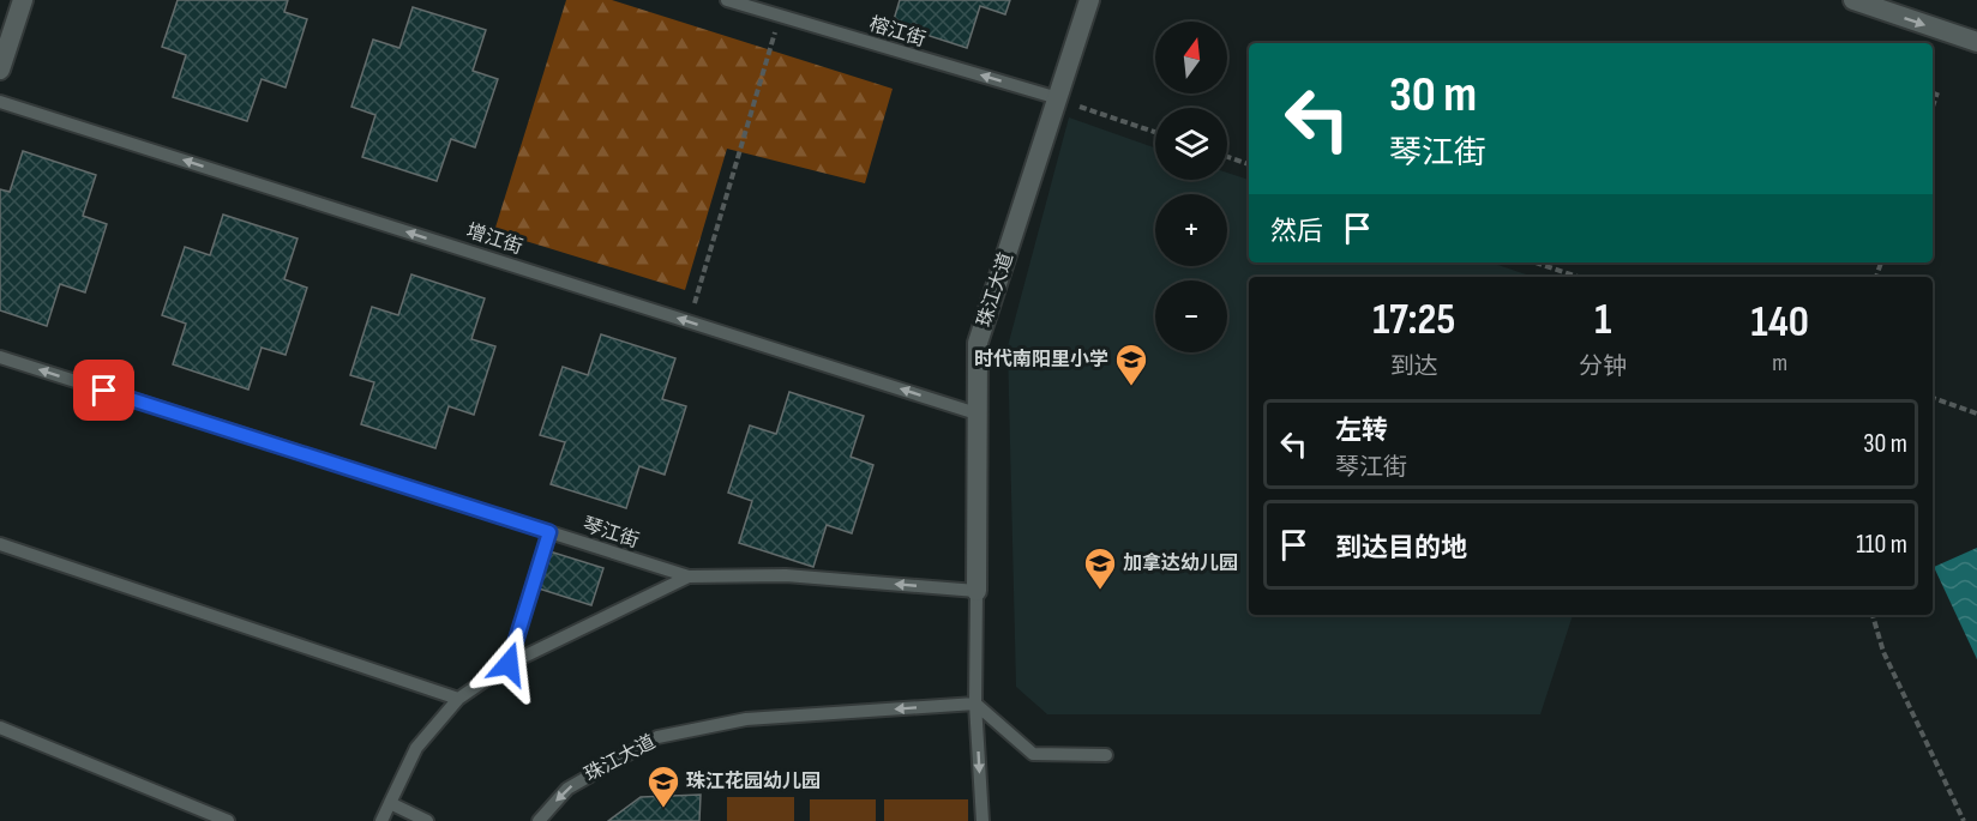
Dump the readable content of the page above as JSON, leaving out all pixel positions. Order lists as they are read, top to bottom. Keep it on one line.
{"streets":{"street":["珠江大道"],"lane":["榕江街","增江街","琴江街"]},"crossings":[["榕江街","珠江大道"],["增江街","珠江大道"],["珠江大道","琴江街"]],"one_way":["榕江街","增江街","珠江大道","琴江街"],"places":{"school or university":["时代南阳里小学","加拿达幼儿园","珠江花园幼儿园"]},"north":"top","page":{"map_buttons":["+","−"],"turn":["30 m","琴江街"],"then":"然后","eta":["17:25","到达","1","分钟","140","m"],"list":[{"name":"左转","note":"琴江街","value":"30 m"},{"name":"到达目的地","value":"110 m"}]}}
